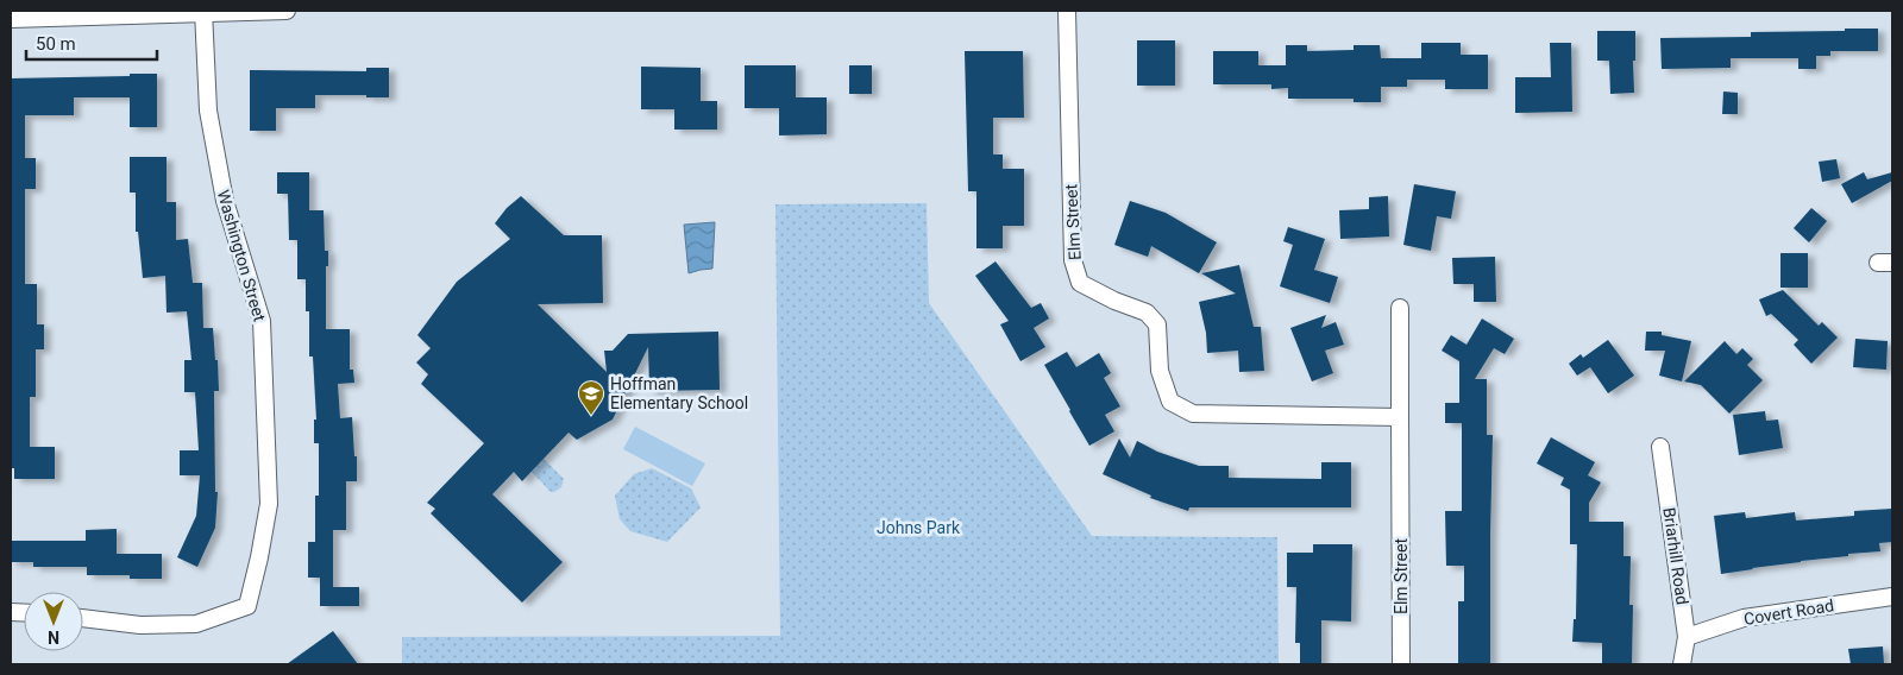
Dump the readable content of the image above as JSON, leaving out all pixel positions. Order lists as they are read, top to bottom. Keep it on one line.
{"streets":{"street":["Elm Street","Washington Street","Briarhill Road","Covert Road"]},"crossings":[["Briarhill Road","Covert Road"]],"parks":["Johns Park"],"places":{"school or university":["Hoffman Elementary School"]},"scale_bar":"50 m","north":"bottom"}
